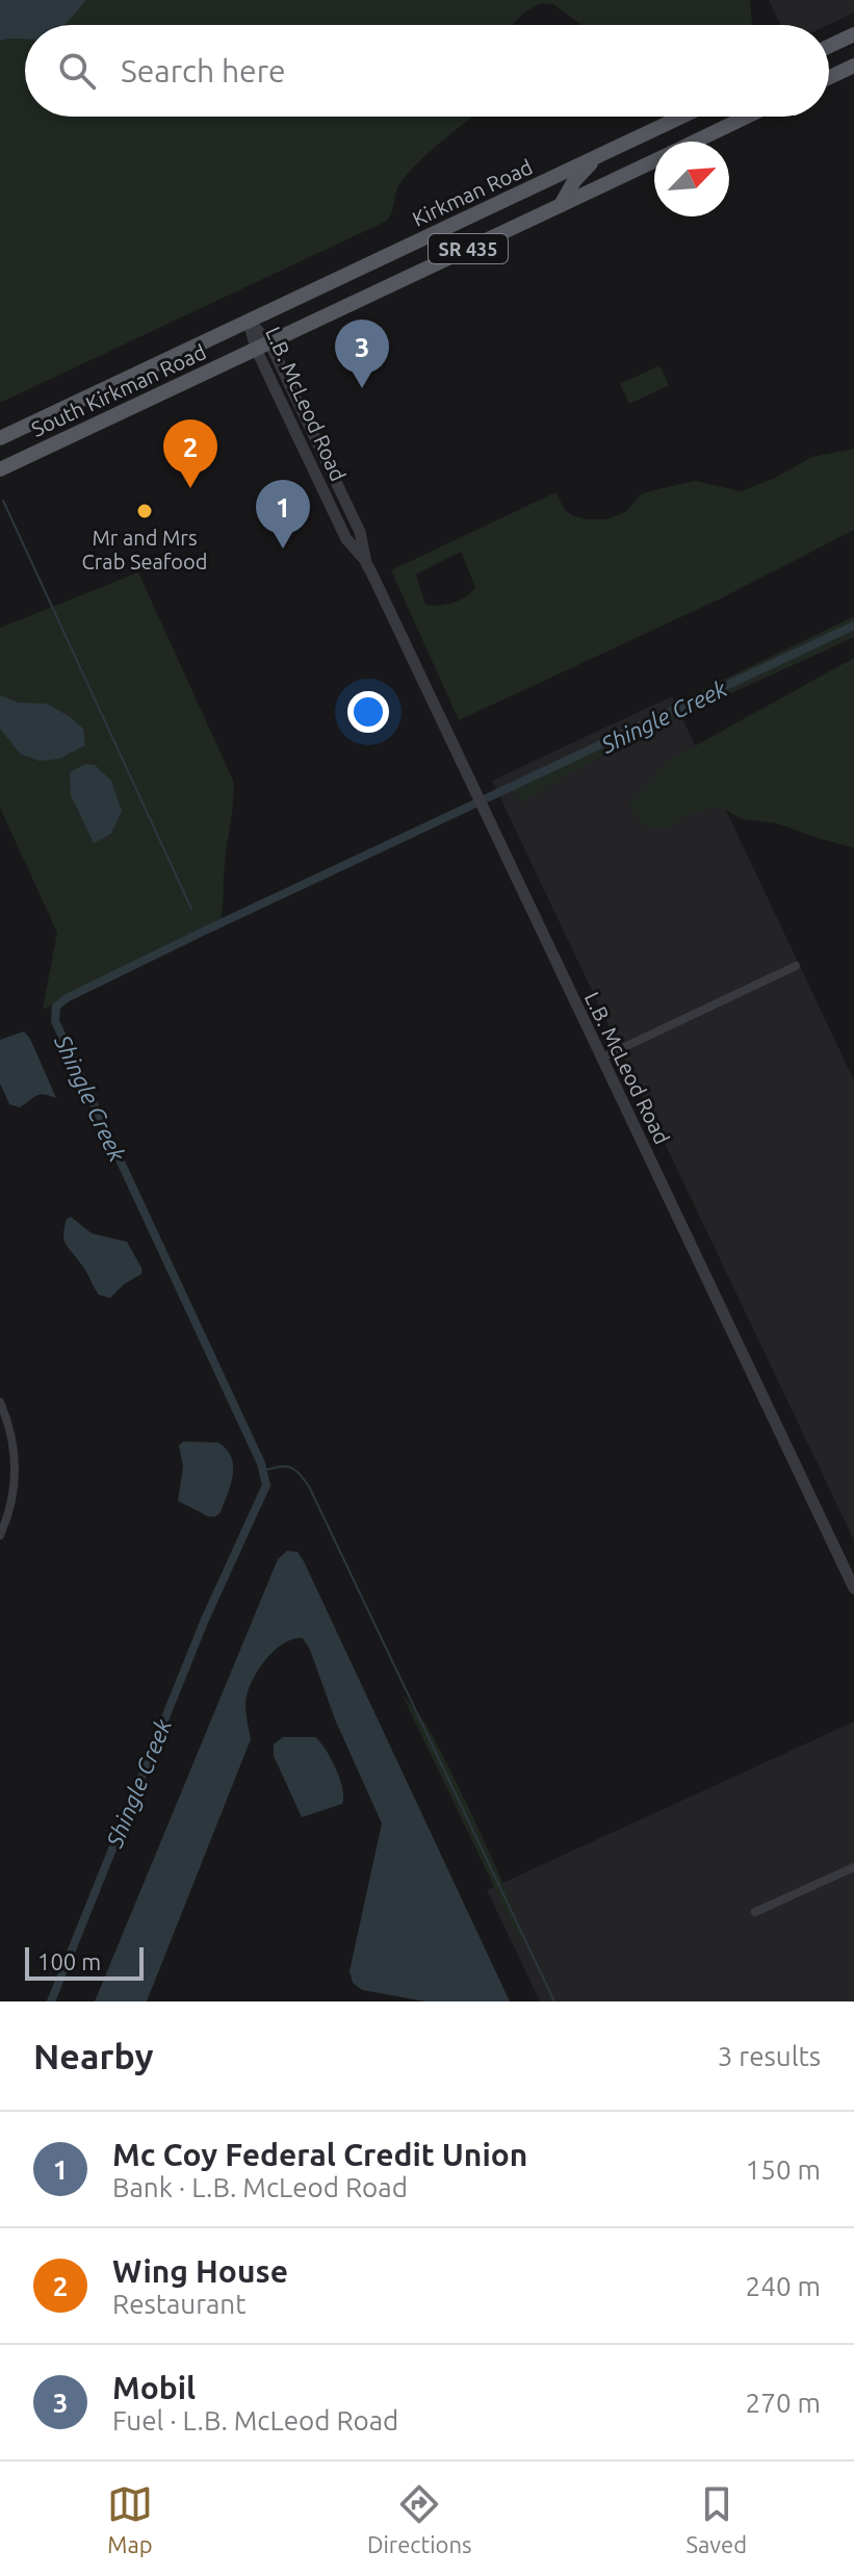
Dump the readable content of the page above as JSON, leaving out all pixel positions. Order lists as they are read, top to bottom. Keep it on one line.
{"streets":{"main road":["Kirkman Road","SR 435","South Kirkman Road"],"street":["L.B. McLeod Road"]},"crossings":[["Kirkman Road","South Kirkman Road"],["Kirkman Road","L.B. McLeod Road"],["SR 435","South Kirkman Road"],["SR 435","L.B. McLeod Road"],["South Kirkman Road","L.B. McLeod Road"]],"water":["Shingle Creek"],"places":["Mr and Mrs Crab Seafood"],"scale_bar":"100 m","north":"top right","page":{"search":"Search here","pins":["3","2","1"],"scale":"100 m","heading":["Nearby","3 results"],"list":[{"mark":"1","name":"Mc Coy Federal Credit Union","note":"Bank · L.B. McLeod Road","value":"150 m"},{"mark":"2","name":"Wing House","note":"Restaurant","value":"240 m"},{"mark":"3","name":"Mobil","note":"Fuel · L.B. McLeod Road","value":"270 m"}],"nav":["Map","Directions","Saved"]}}
